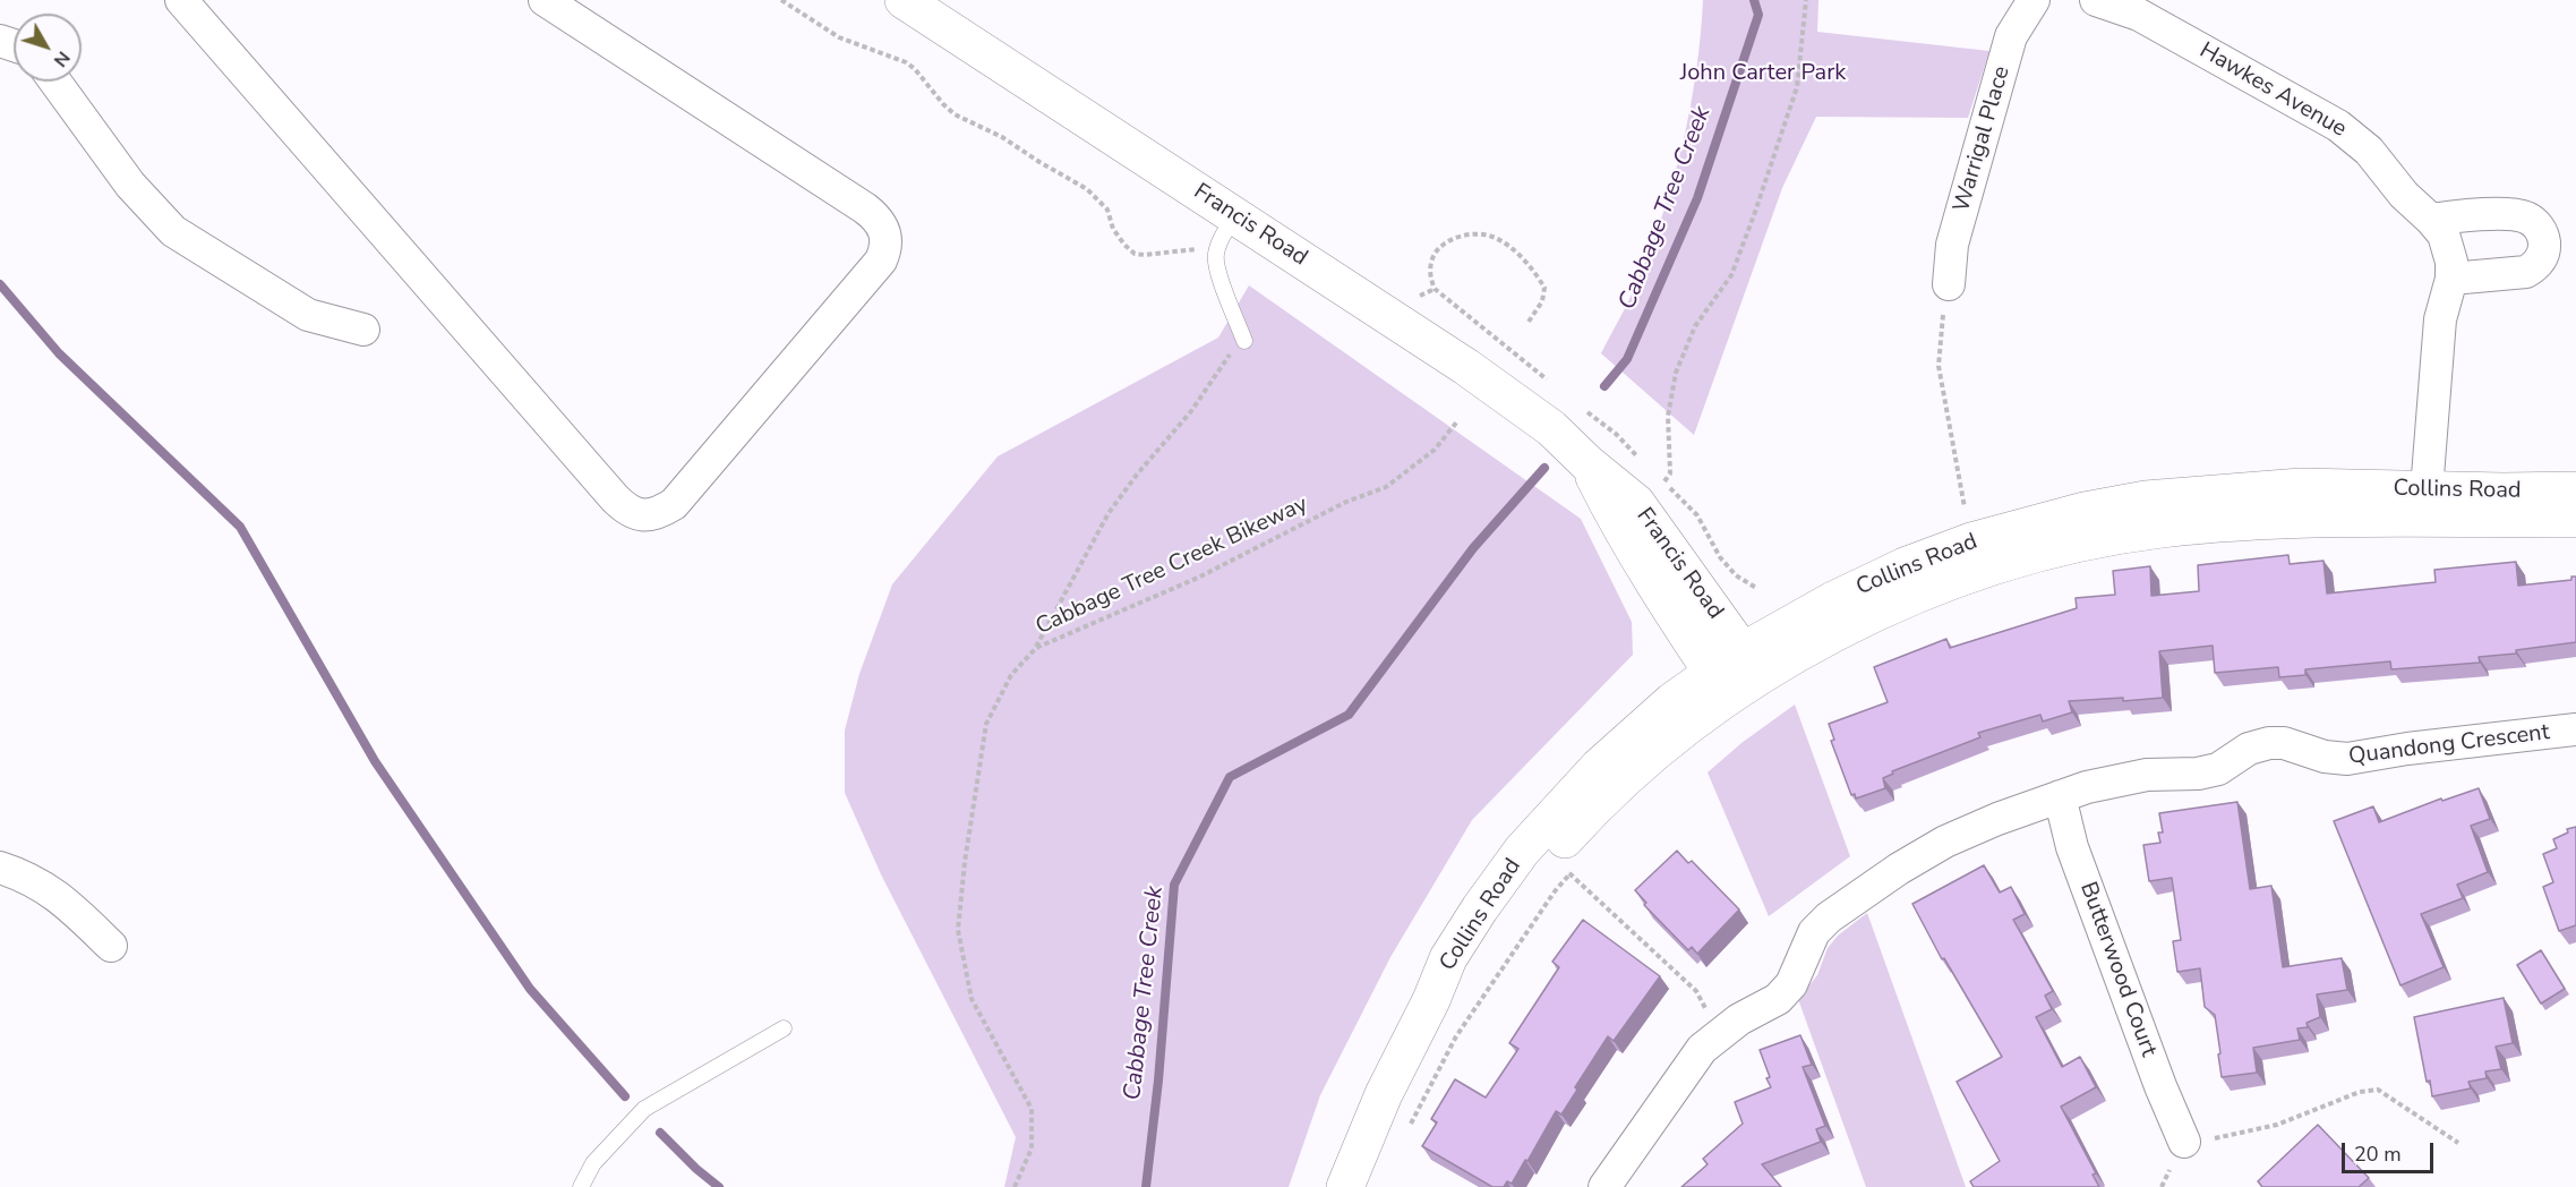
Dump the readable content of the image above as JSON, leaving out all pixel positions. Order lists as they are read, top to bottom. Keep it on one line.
{"streets":{"main road":["Francis Road","Collins Road"],"street":["Hawkes Avenue","Warrigal Place","Quandong Crescent","Butterwood Court"],"path":["Cabbage Tree Creek Bikeway"]},"crossings":[["Hawkes Avenue","Collins Road"],["Francis Road","Collins Road"],["Quandong Crescent","Butterwood Court"]],"water":["Cabbage Tree Creek"],"parks":["John Carter Park"],"scale_bar":"20 m","north":"bottom right"}
